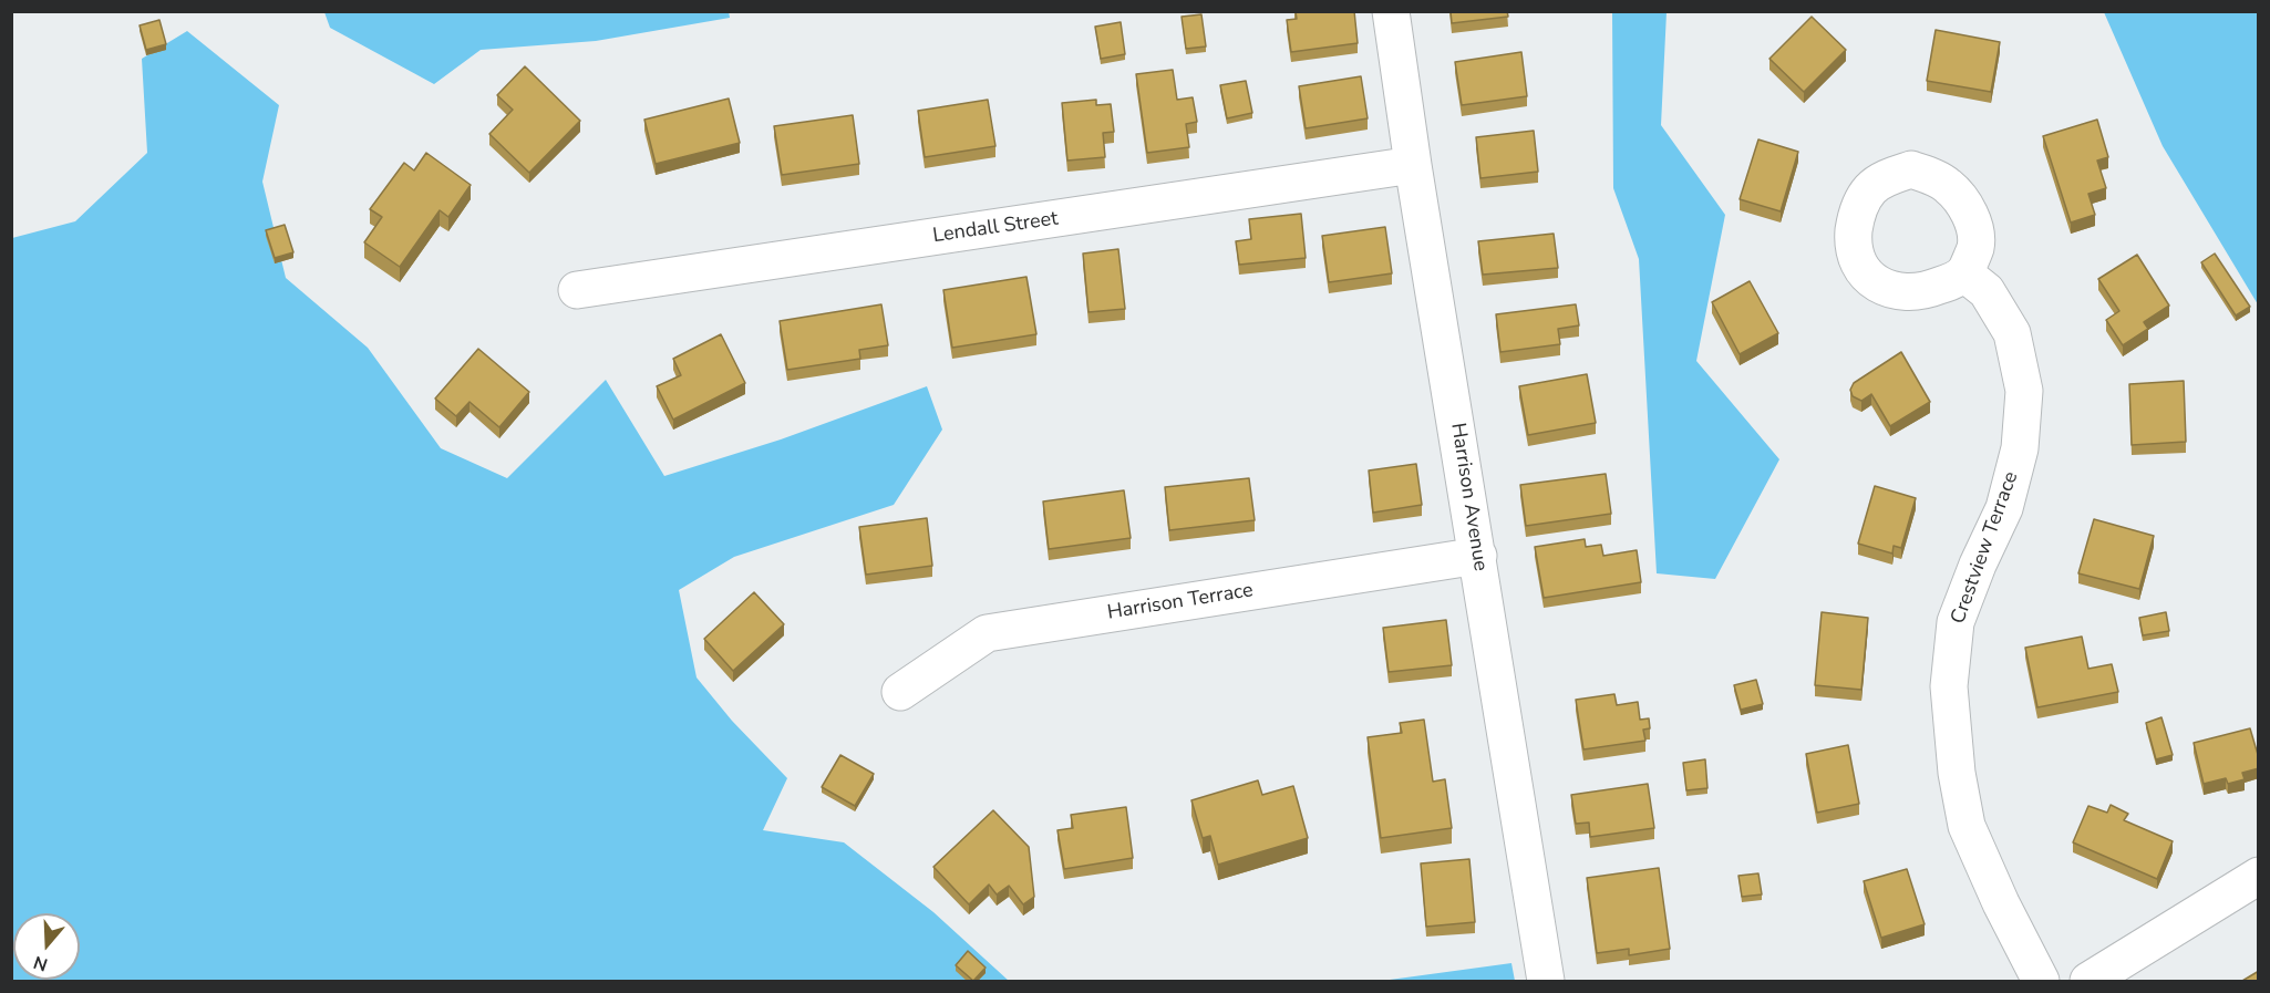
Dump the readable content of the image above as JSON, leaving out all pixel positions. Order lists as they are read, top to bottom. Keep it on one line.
{"streets":{"street":["Lendall Street","Harrison Avenue","Crestview Terrace","Harrison Terrace"]},"crossings":[["Lendall Street","Harrison Avenue"],["Harrison Avenue","Harrison Terrace"]],"north":"bottom"}
